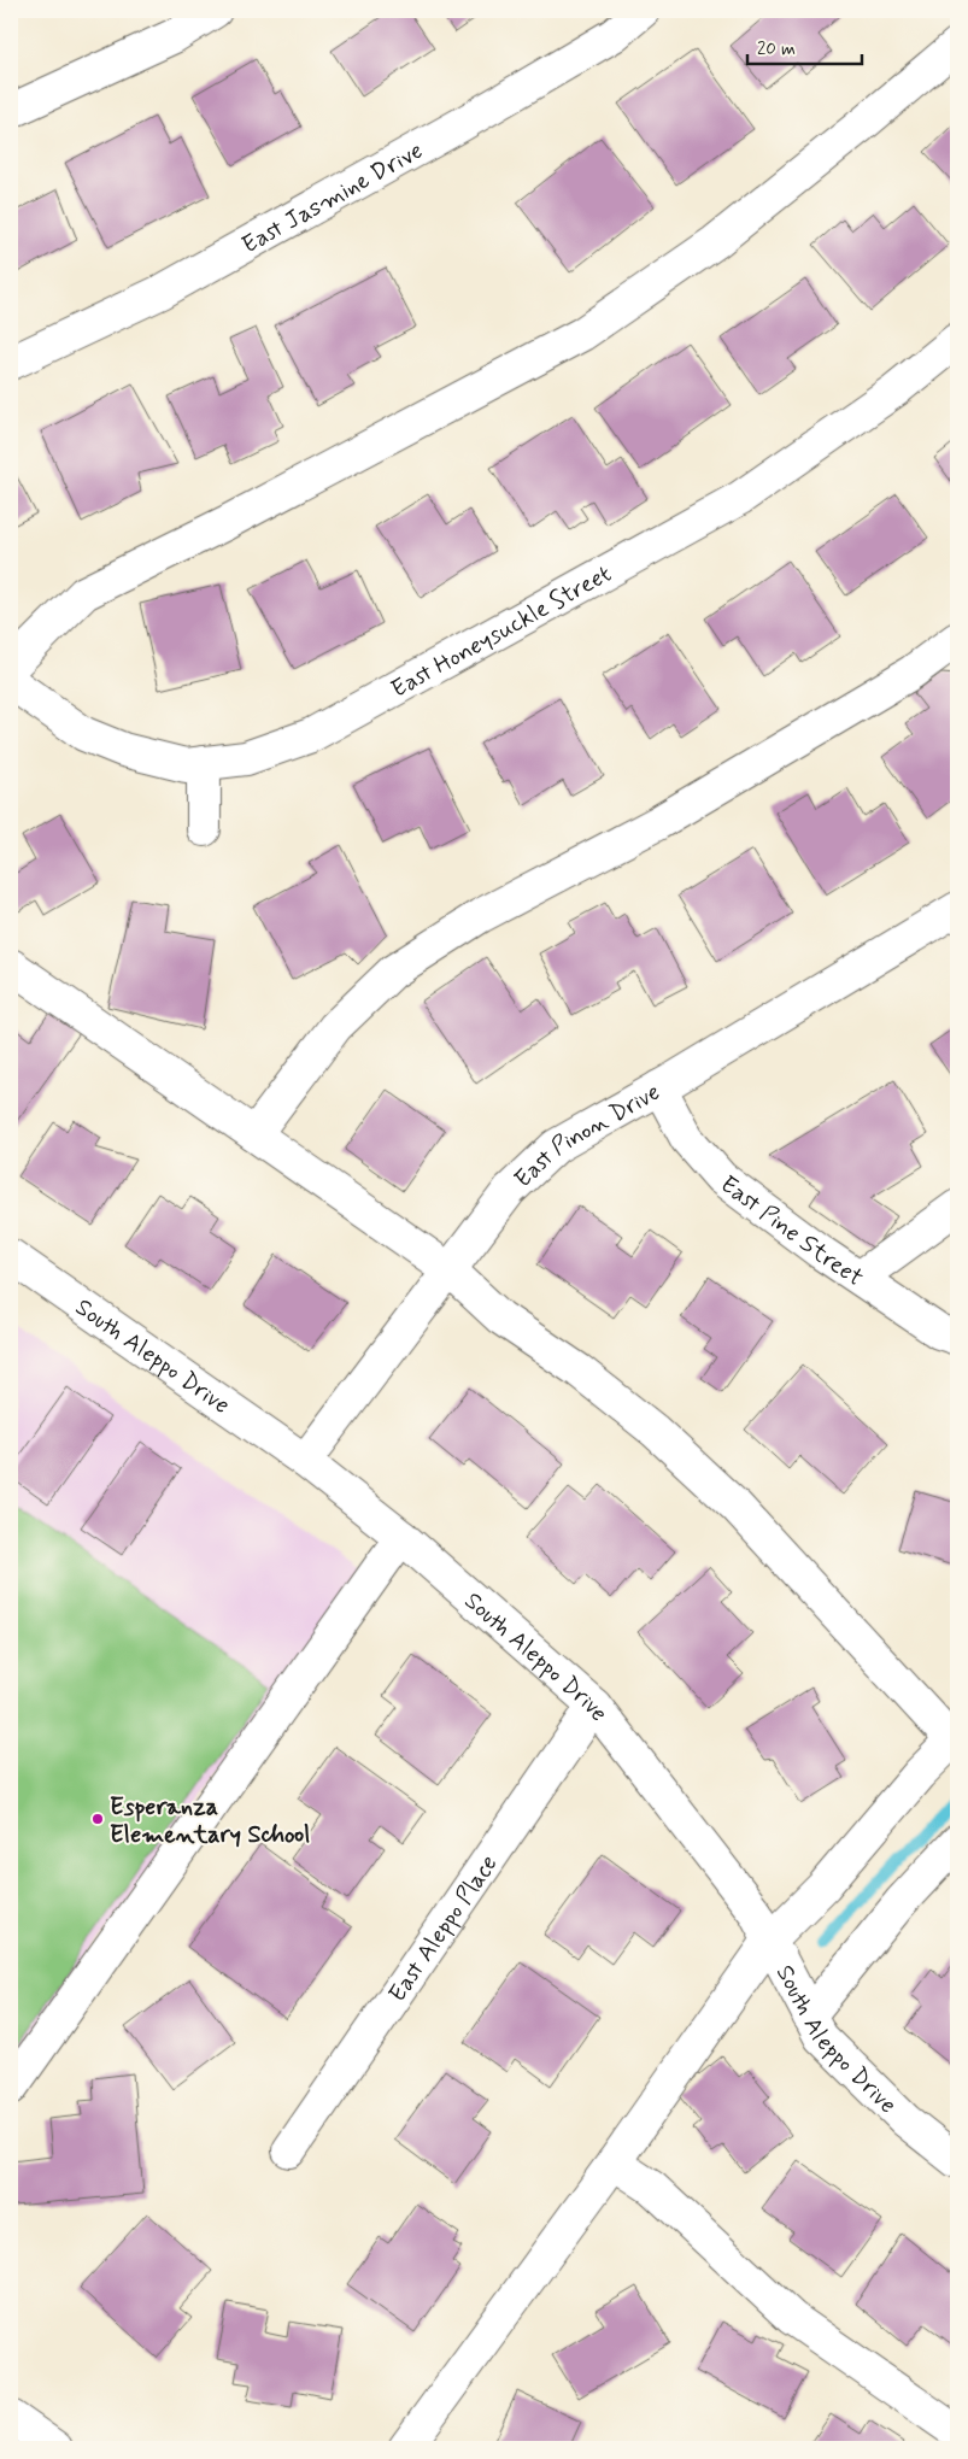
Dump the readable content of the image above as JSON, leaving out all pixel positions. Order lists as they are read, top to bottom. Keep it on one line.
{"streets":{"street":["East Jasmine Drive","East Honeysuckle Street","East Pinon Drive","East Pine Street","South Aleppo Drive","East Aleppo Place"]},"crossings":[["East Pinon Drive","East Pine Street"],["East Pinon Drive","South Aleppo Drive"],["South Aleppo Drive","East Aleppo Place"]],"places":["Esperanza Elementary School"],"scale_bar":"20 m"}
